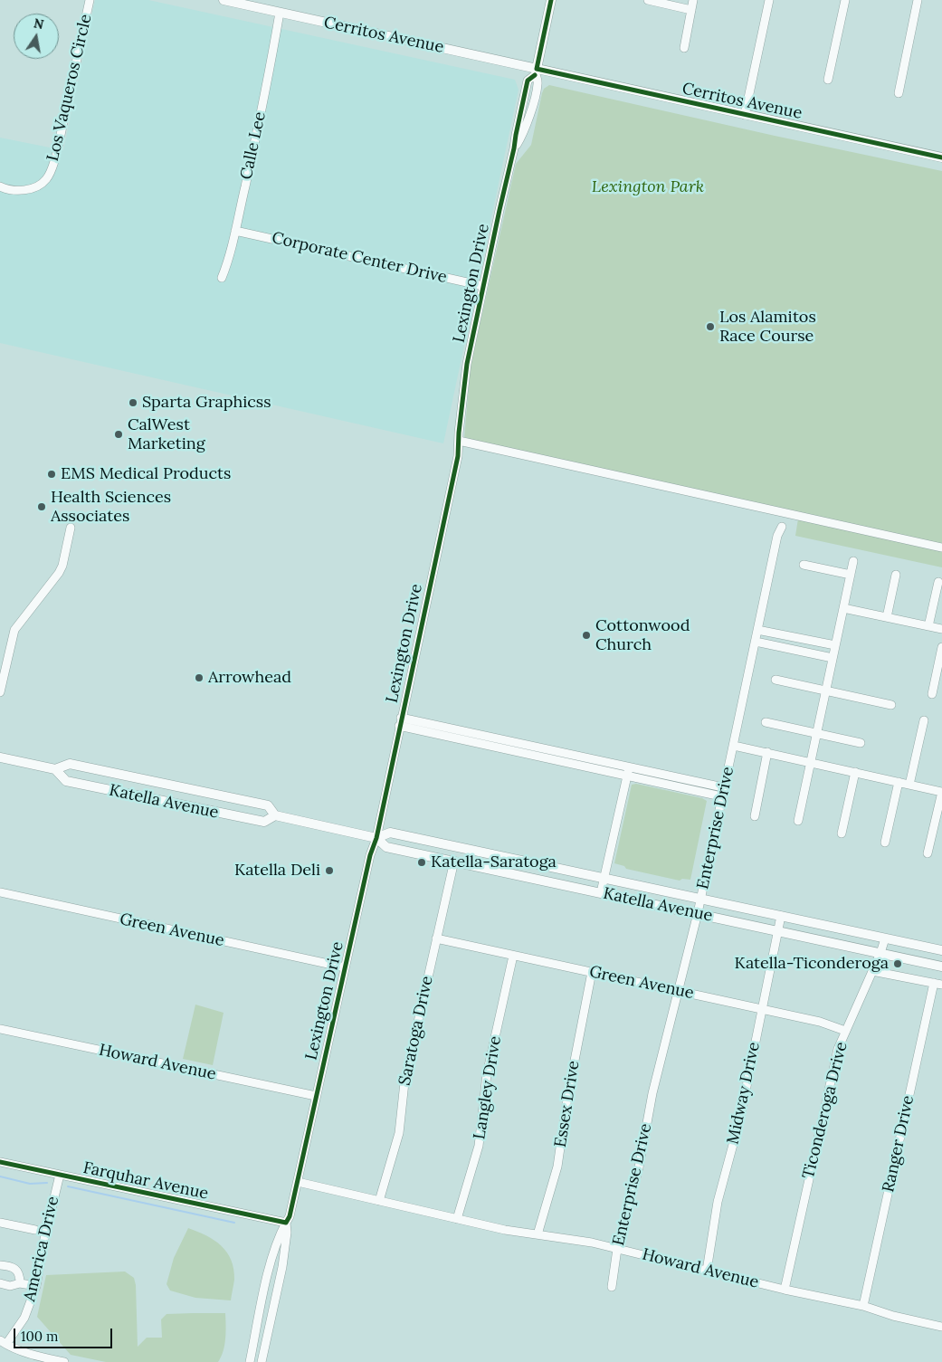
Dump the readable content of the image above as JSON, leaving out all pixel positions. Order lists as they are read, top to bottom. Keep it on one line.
{"streets":{"main road":["Cerritos Avenue","Katella Avenue"],"street":["Los Vaqueros Circle","Calle Lee","Corporate Center Drive","Lexington Drive","Enterprise Drive","Green Avenue","Saratoga Drive","Howard Avenue","Langley Drive","Midway Drive","Essex Drive","Ticonderoga Drive","Ranger Drive","Farquhar Avenue","America Drive"]},"crossings":[["Cerritos Avenue","Calle Lee"],["Cerritos Avenue","Lexington Drive"],["Calle Lee","Corporate Center Drive"],["Corporate Center Drive","Lexington Drive"],["Lexington Drive","Katella Avenue"],["Lexington Drive","Green Avenue"],["Lexington Drive","Howard Avenue"],["Lexington Drive","Farquhar Avenue"],["Katella Avenue","Enterprise Drive"],["Katella Avenue","Saratoga Drive"],["Katella Avenue","Midway Drive"],["Katella Avenue","Ticonderoga Drive"],["Enterprise Drive","Green Avenue"],["Enterprise Drive","Howard Avenue"],["Green Avenue","Saratoga Drive"],["Green Avenue","Langley Drive"],["Green Avenue","Midway Drive"],["Green Avenue","Essex Drive"],["Green Avenue","Ticonderoga Drive"],["Saratoga Drive","Howard Avenue"],["Howard Avenue","Langley Drive"],["Howard Avenue","Midway Drive"],["Howard Avenue","Essex Drive"],["Howard Avenue","Ticonderoga Drive"],["Howard Avenue","Ranger Drive"],["Farquhar Avenue","America Drive"]],"parks":["Lexington Park"],"places":["Los Alamitos Race Course","Sparta Graphicss","CalWest Marketing","EMS Medical Products","Health Sciences Associates","Cottonwood Church","Arrowhead","Katella-Saratoga","Katella Deli","Katella-Ticonderoga"],"scale_bar":"100 m","north":"top"}
